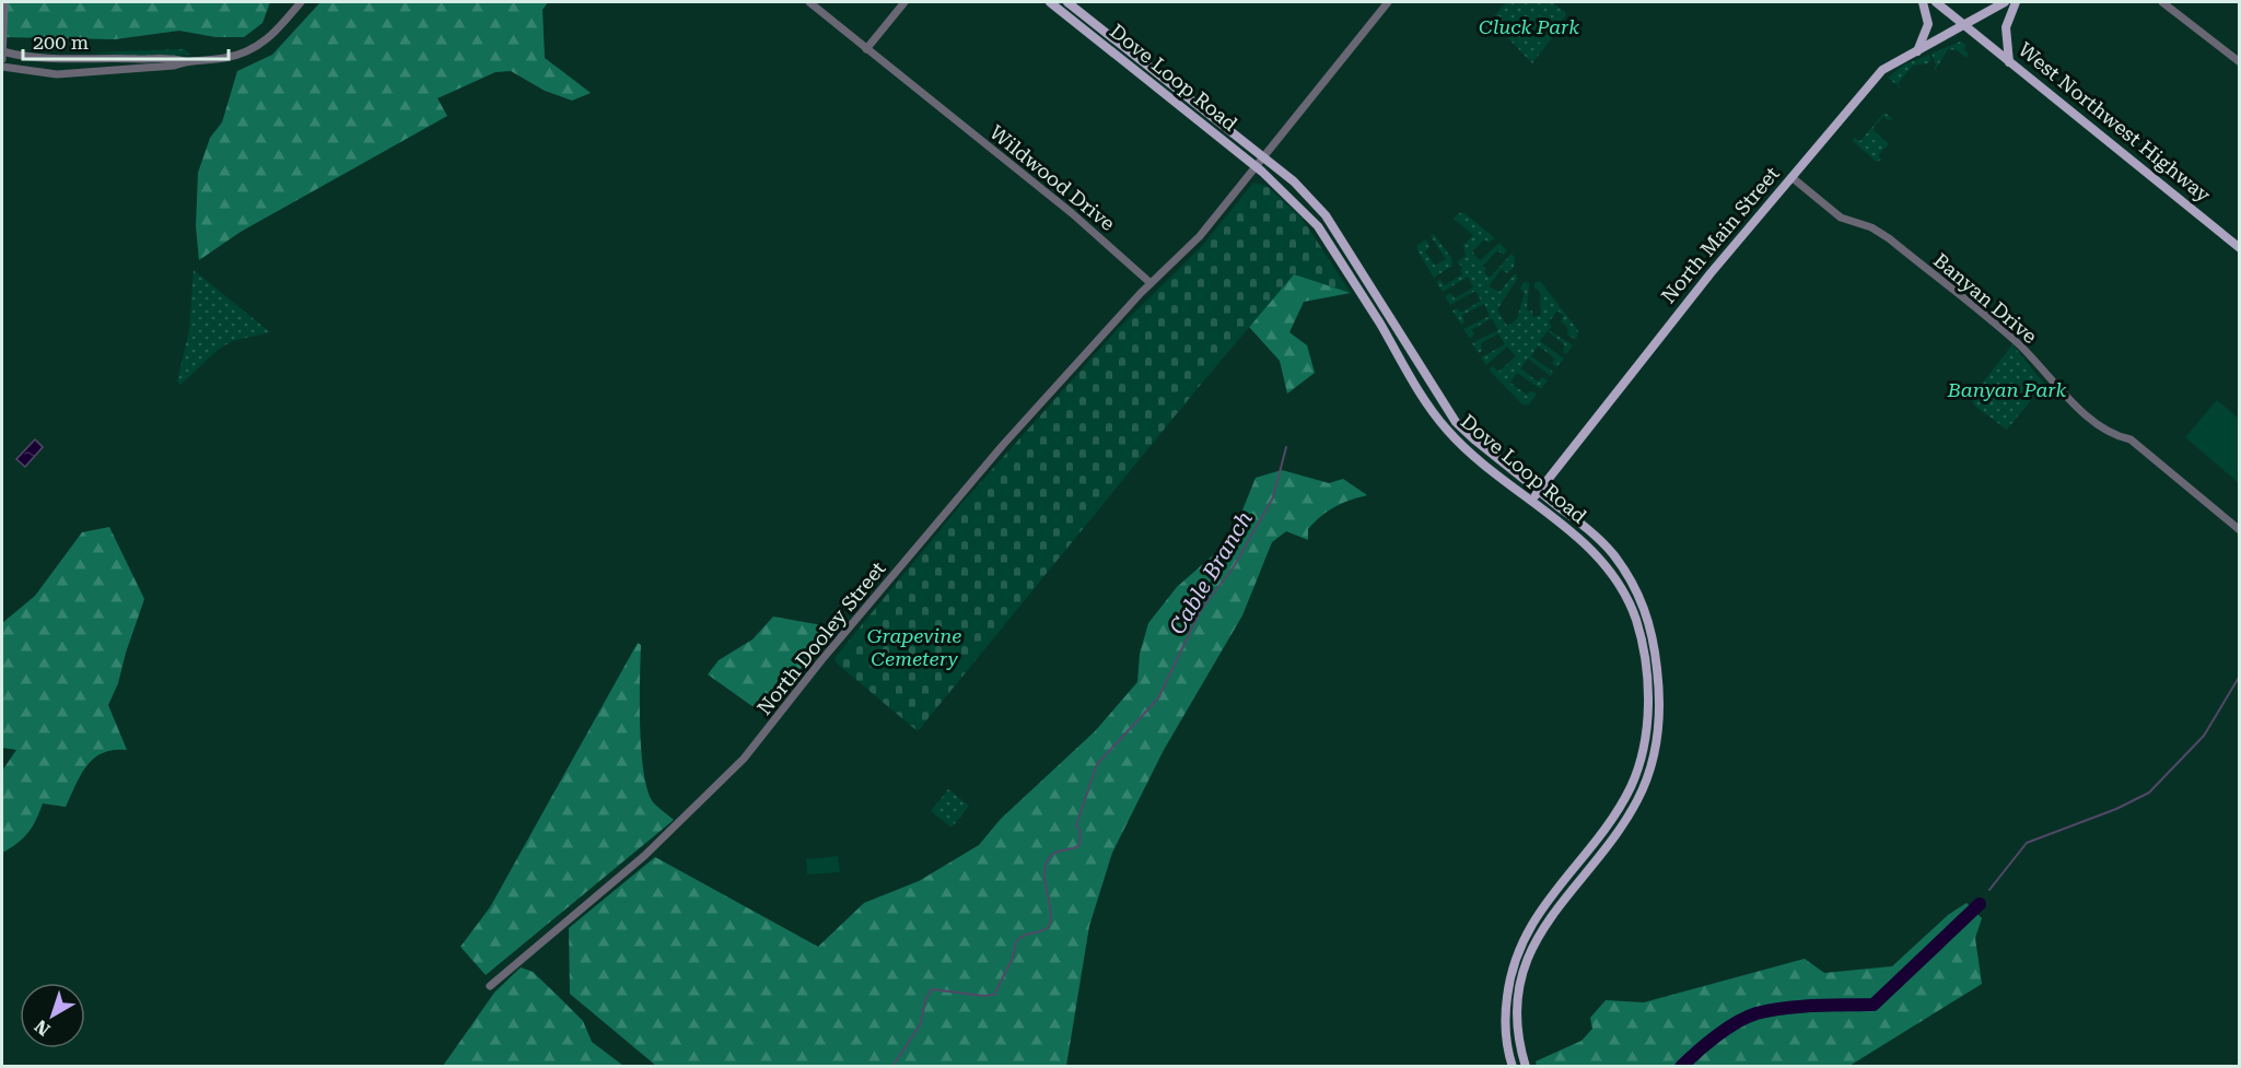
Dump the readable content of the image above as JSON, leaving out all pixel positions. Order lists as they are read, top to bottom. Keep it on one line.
{"streets":{"main road":["Dove Loop Road","West Northwest Highway","North Main Street"],"street":["Wildwood Drive","Banyan Drive","North Dooley Street"]},"crossings":[["Dove Loop Road","North Main Street"],["West Northwest Highway","North Main Street"],["Wildwood Drive","North Dooley Street"],["North Main Street","Banyan Drive"]],"water":["Cable Branch"],"parks":["Cluck Park","Banyan Park","Grapevine Cemetery"],"scale_bar":"200 m","north":"bottom left"}
